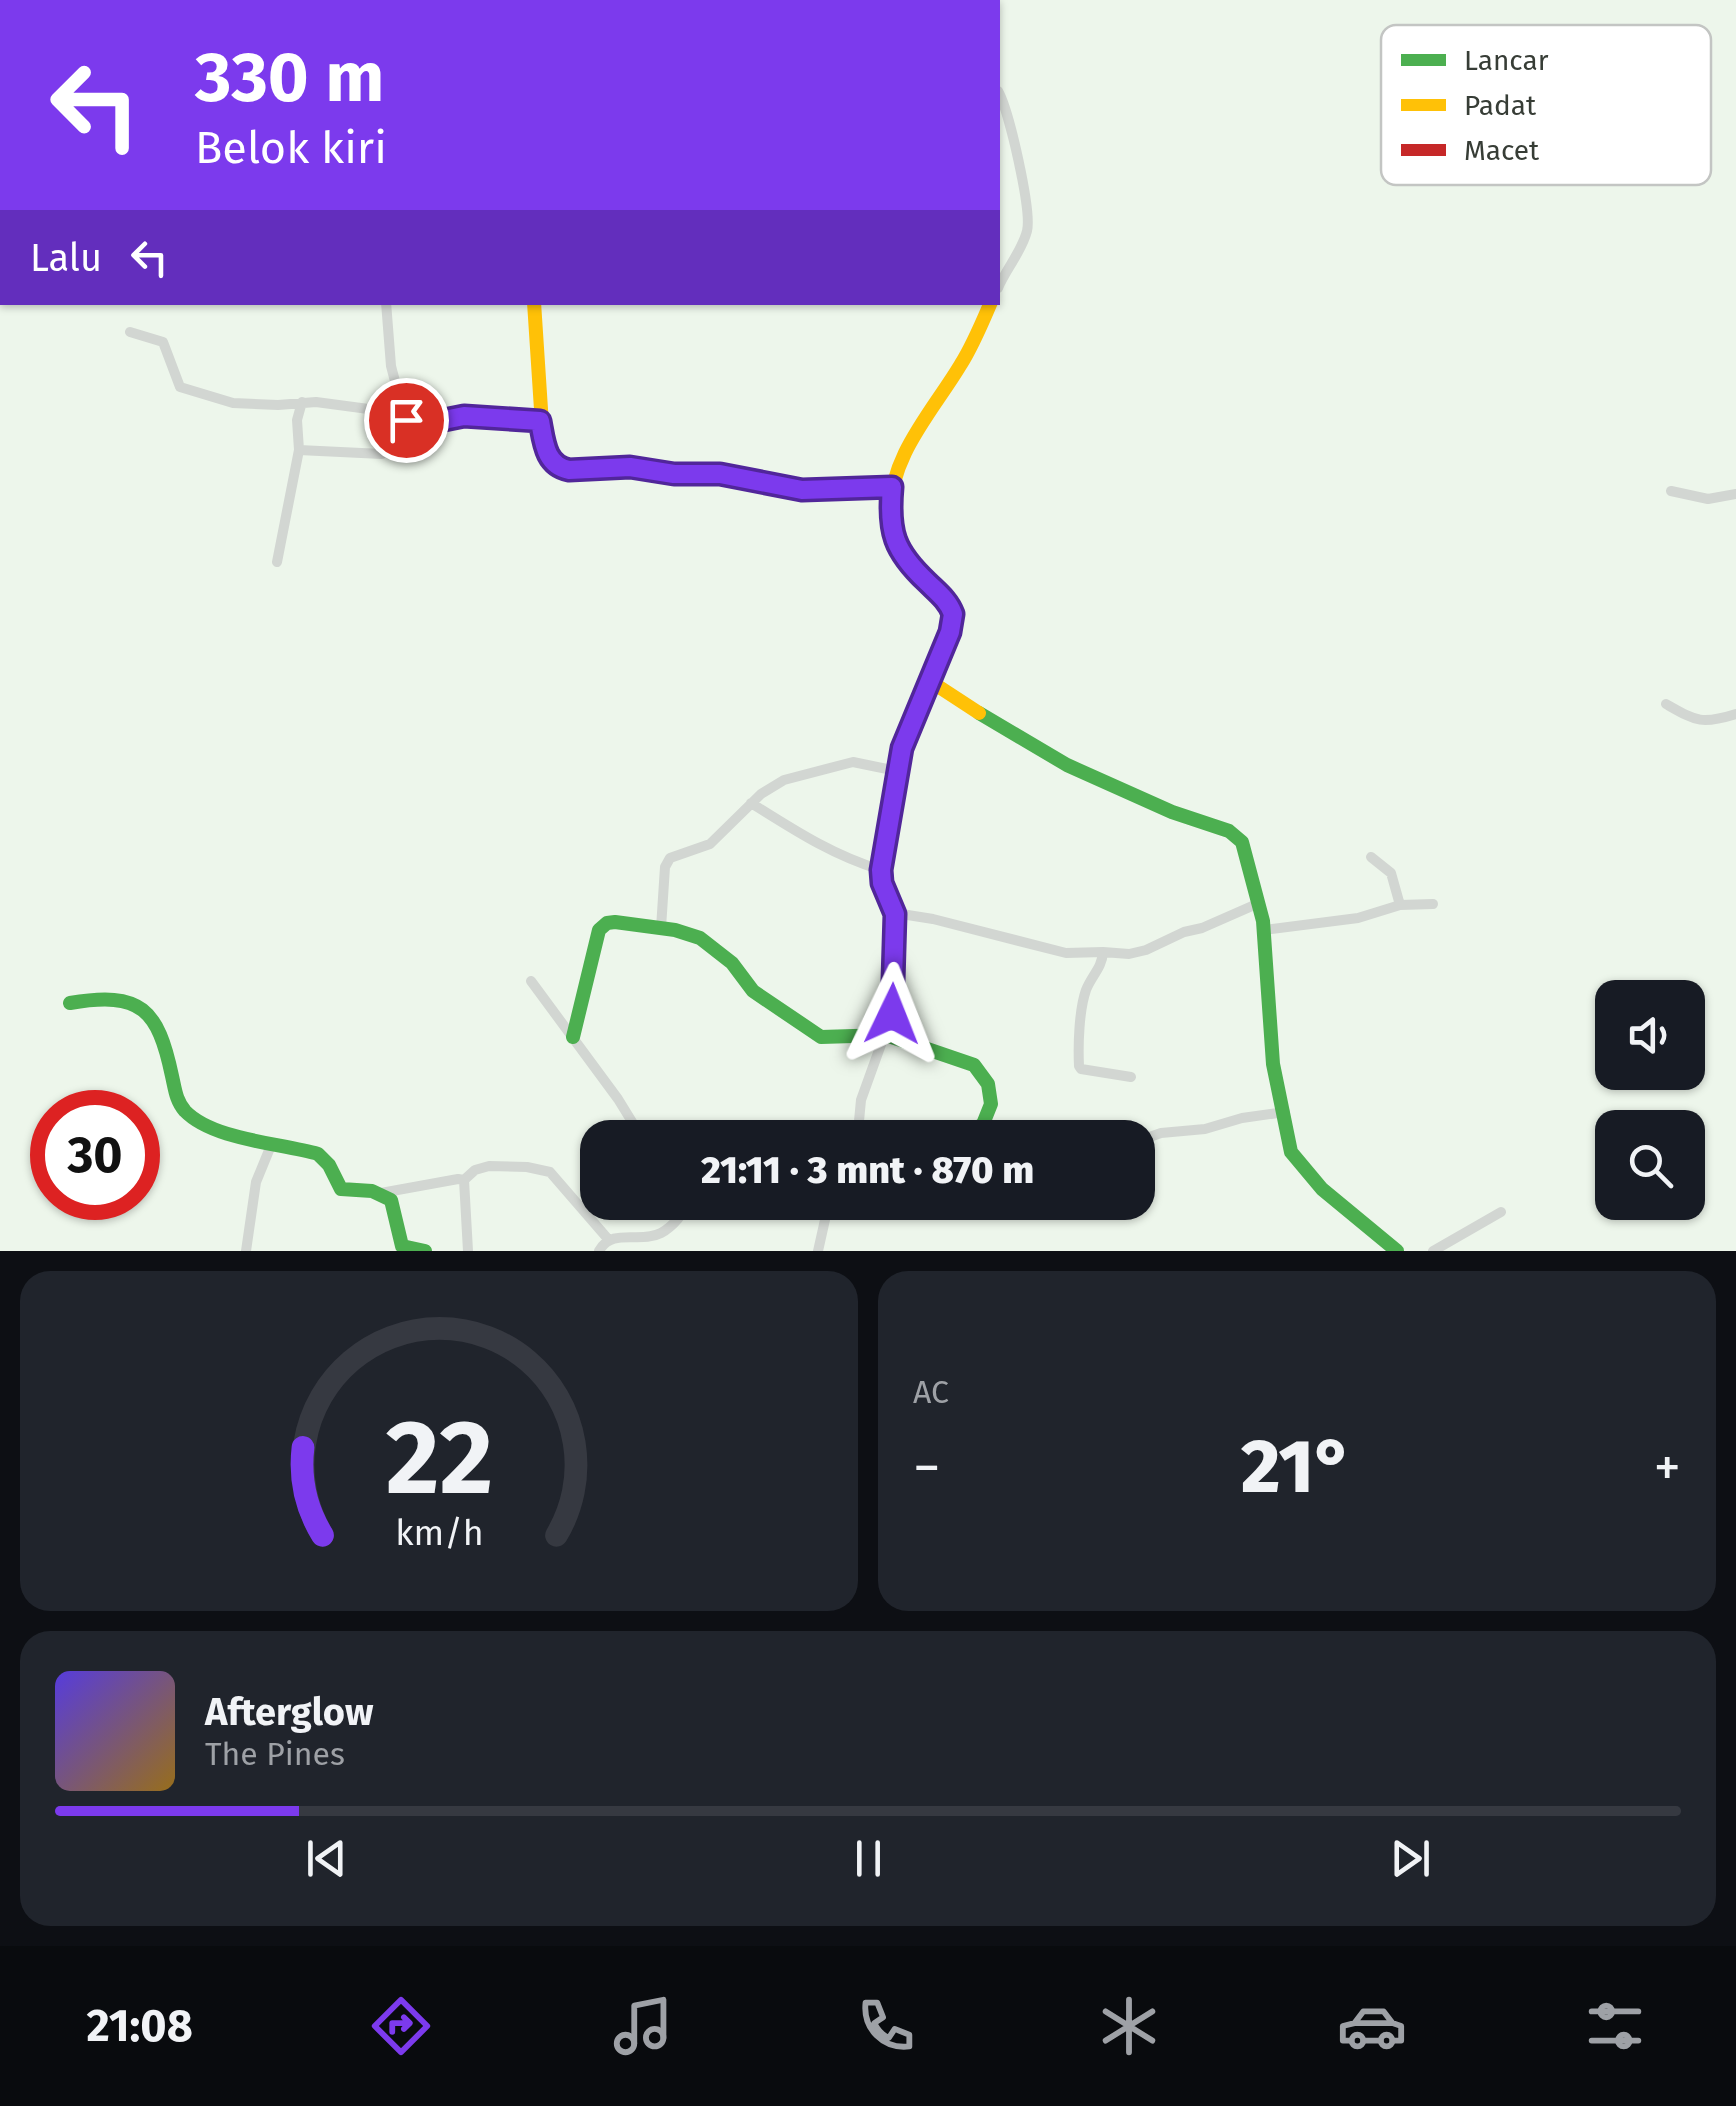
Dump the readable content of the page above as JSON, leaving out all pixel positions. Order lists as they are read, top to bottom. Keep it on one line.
{"legend":["Lancar","Padat","Macet"],"page":{"turn":["330 m","Belok kiri"],"then":"Lalu","limit":"30","trip":"21:11 · 3 mnt · 870 m","tile":"AC","heat":["−","21°","+"],"song":["Afterglow","The Pines"],"tabs":"21:08","gauge":["22","km/h"]}}
